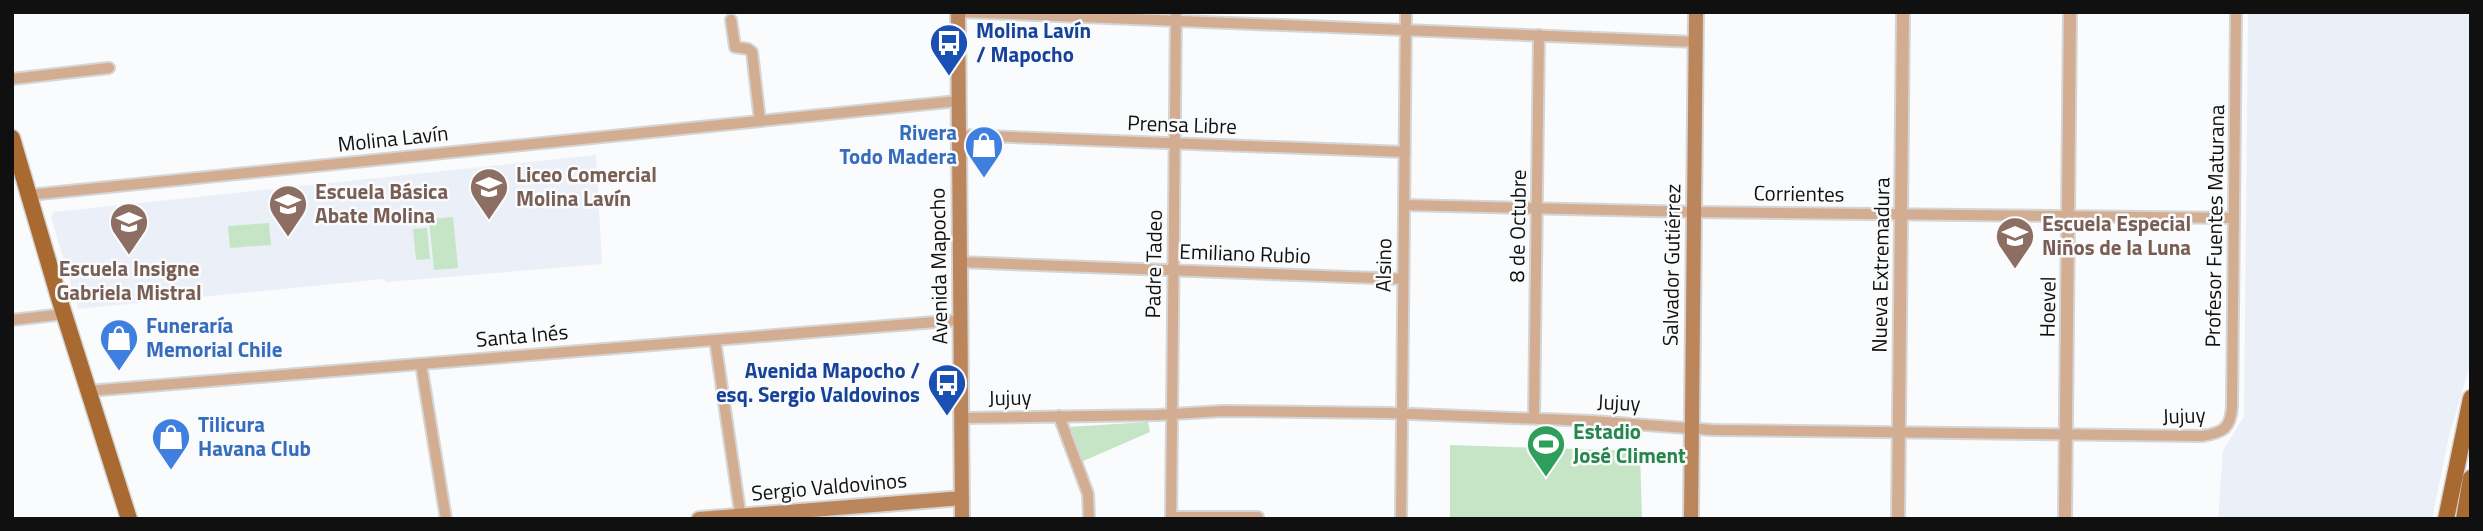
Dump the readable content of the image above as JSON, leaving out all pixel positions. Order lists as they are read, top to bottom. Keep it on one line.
{"streets":{"main road":["Salvador Gutiérrez","Avenida Mapocho","Sergio Valdovinos"],"street":["Prensa Libre","Molina Lavín","Corrientes","8 de Octubre","Profesor Fuentes Maturana","Emiliano Rubio","Padre Tadeo","Alsino","Nueva Extremadura","Hoevel","Santa Inés","Jujuy"]},"crossings":[["Prensa Libre","Padre Tadeo"],["Prensa Libre","Alsino"],["Prensa Libre","Avenida Mapocho"],["Molina Lavín","Avenida Mapocho"],["Corrientes","8 de Octubre"],["Corrientes","Profesor Fuentes Maturana"],["Corrientes","Alsino"],["Corrientes","Salvador Gutiérrez"],["Corrientes","Nueva Extremadura"],["Corrientes","Hoevel"],["8 de Octubre","Jujuy"],["Profesor Fuentes Maturana","Jujuy"],["Emiliano Rubio","Padre Tadeo"],["Emiliano Rubio","Alsino"],["Emiliano Rubio","Avenida Mapocho"],["Padre Tadeo","Jujuy"],["Alsino","Jujuy"],["Salvador Gutiérrez","Jujuy"],["Nueva Extremadura","Jujuy"],["Avenida Mapocho","Santa Inés"],["Avenida Mapocho","Jujuy"],["Avenida Mapocho","Sergio Valdovinos"],["Hoevel","Jujuy"]],"places":{"bus stop":["Molina Lavín / Mapocho","Avenida Mapocho / esq. Sergio Valdovinos"],"shop":["Rivera Todo Madera","Funeraría Memorial Chile","Tilicura Havana Club"],"school or university":["Liceo Comercial Molina Lavín","Escuela Básica Abate Molina","Escuela Insigne Gabriela Mistral","Escuela Especial Niños de la Luna"],"sports":["Estadio José Climent"]}}
